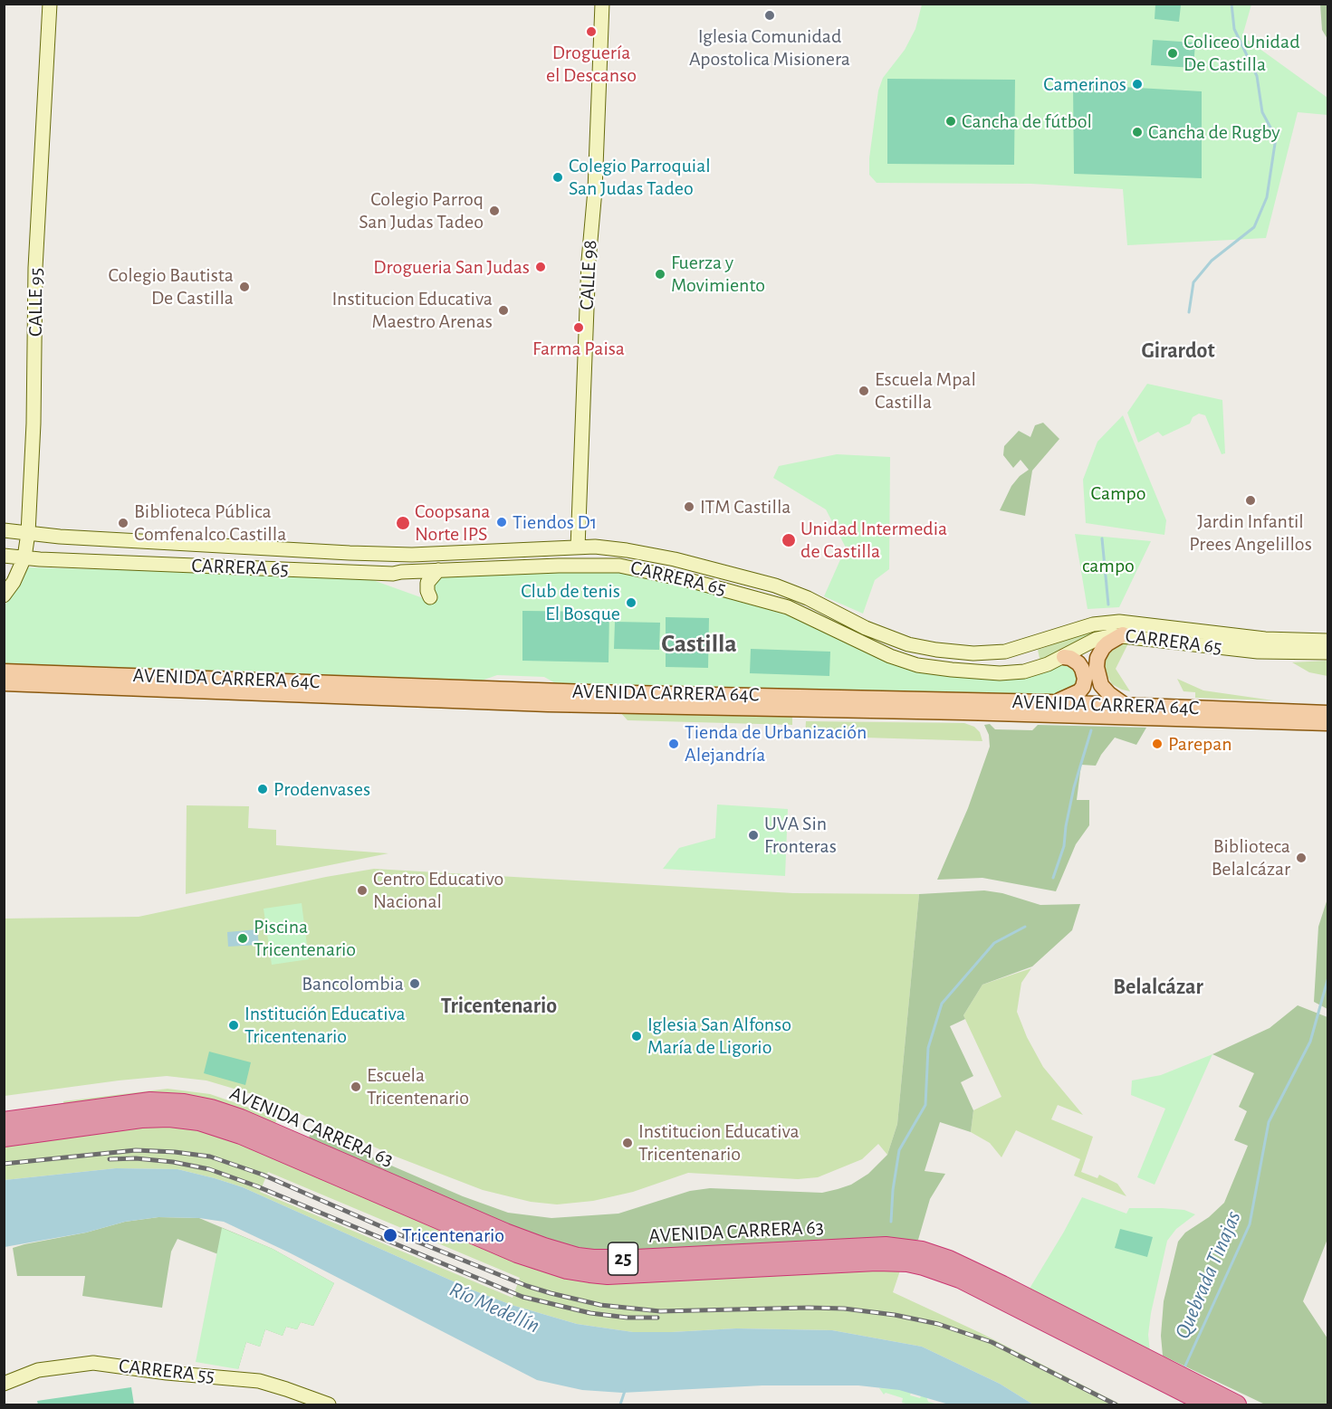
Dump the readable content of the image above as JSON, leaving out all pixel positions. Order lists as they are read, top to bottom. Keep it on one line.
{"streets":{"highway":["AVENIDA CARRERA 63","25"],"main road":["CALLE 98","CALLE 95","CARRERA 65","AVENIDA CARRERA 64C","CARRERA 55"]},"crossings":[["CALLE 98","CARRERA 65"],["CALLE 95","CARRERA 65"]],"districts":["Girardot","Castilla","Belalcázar","Tricentenario"],"water":["Quebrada Tinajas","Río Medellín"],"parks":["Campo","campo"],"places":["Iglesia Comunidad Apostolica Misionera","Droguería el Descanso","Coliceo Unidad De Castilla","Camerinos","Cancha de fútbol","Cancha de Rugby","Colegio Parroquial San Judas Tadeo","Colegio Parroq San Judas Tadeo","Drogueria San Judas","Fuerza y Movimiento","Colegio Bautista De Castilla","Institucion Educativa Maestro Arenas","Farma Paisa","Escuela Mpal Castilla","Jardin Infantil Prees Angelillos","ITM Castilla","Tiendos D1","Biblioteca Pública Comfenalco Castilla","Coopsana Norte IPS","Unidad Intermedia de Castilla","Club de tenis El Bosque","Tienda de Urbanización Alejandría","Parepan","Prodenvases","UVA Sin Fronteras","Biblioteca Belalcázar","Centro Educativo Nacional","Piscina Tricentenario","Bancolombia","Institución Educativa Tricentenario","Iglesia San Alfonso María de Ligorio","Escuela Tricentenario","Institucion Educativa Tricentenario","Tricentenario"]}
